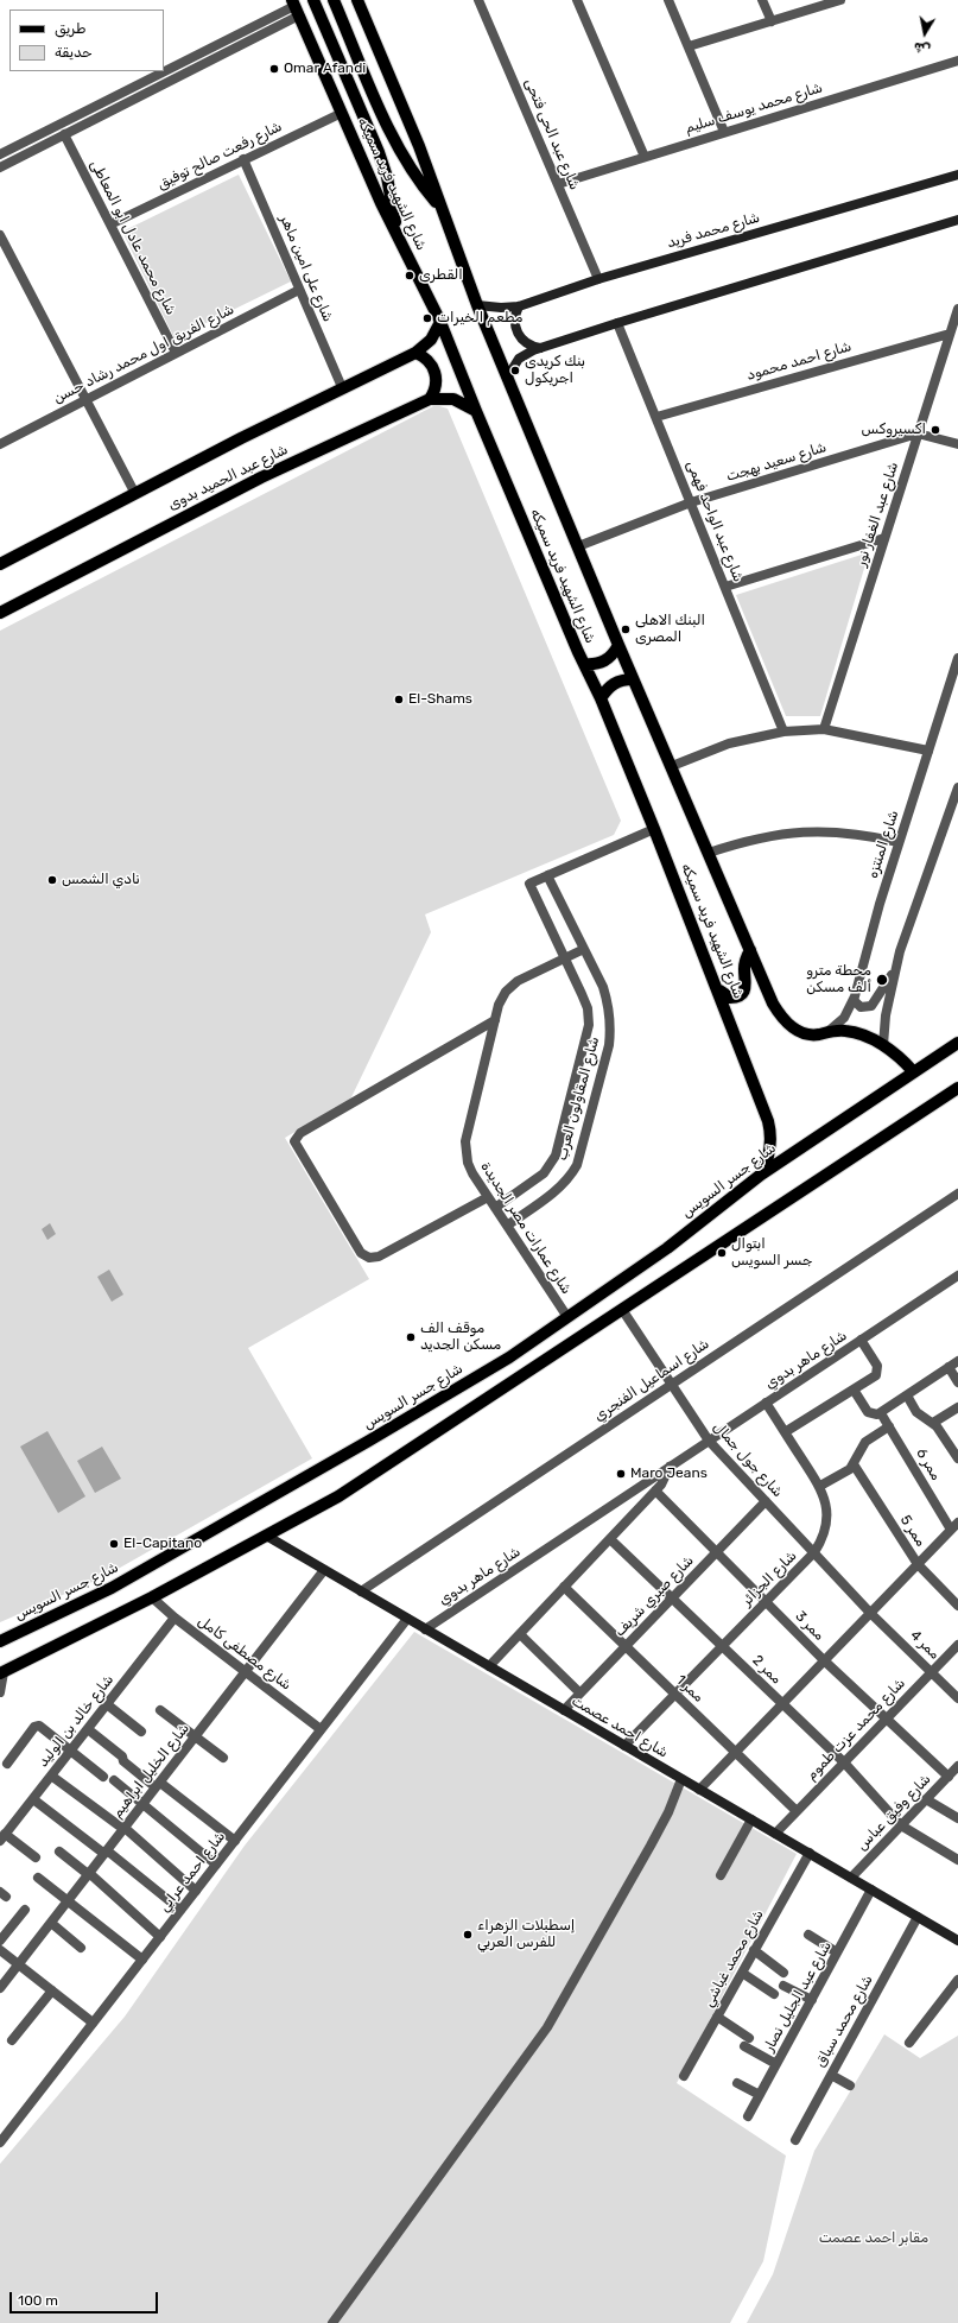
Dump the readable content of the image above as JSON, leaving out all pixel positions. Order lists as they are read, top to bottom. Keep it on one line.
{"streets":{"main road":["شارع الشهيد فريد سميكه","شارع محمد فريد","شارع عبد الحميد بدوى","شارع جسر السويس","شارع احمد عصمت"],"street":["شارع محمد يوسف سليم","شارع عبد الحى فتحى","شارع رفعت صالح توفيق","شارع محمد عادل ابو المعاطى","شارع على امين ماهر","شارع الفريق اول محمد رشاد حسن","شارع احمد محمود","شارع سعيد بهجت","شارع عبد الغفار نور","شارع عبد الواحد فهمى","شارع المنتزه","شارع المقاولون العرب","شارع عمارات مصر الجديدة","شارع ماهر بدوي","شارع اسماعيل الفنجري","شارع جول جمال","ممر 6","ممر 5","شارع الجزائر","شارع صبري شريف","ممر 3","ممر 4","شارع مصطفى كامل","ممر 2","ممر 1","شارع خالد بن الوليد","شارع محمد عزت طموم","شارع الخليل ابراهيم","شارع وفيق عباس","شارع احمد عرابي","شارع محمد غباشي","شارع عبد الجليل نصار","شارع محمد سباق"]},"crossings":[["شارع محمد يوسف سليم","شارع عبد الحى فتحى"],["شارع عبد الحى فتحى","شارع محمد فريد"],["شارع رفعت صالح توفيق","شارع الشهيد فريد سميكه"],["شارع رفعت صالح توفيق","شارع محمد عادل ابو المعاطى"],["شارع رفعت صالح توفيق","شارع على امين ماهر"],["شارع الشهيد فريد سميكه","شارع محمد فريد"],["شارع الشهيد فريد سميكه","شارع سعيد بهجت"],["شارع الشهيد فريد سميكه","شارع عبد الحميد بدوى"],["شارع الشهيد فريد سميكه","شارع المنتزه"],["شارع الشهيد فريد سميكه","شارع جسر السويس"],["شارع محمد عادل ابو المعاطى","شارع الفريق اول محمد رشاد حسن"],["شارع على امين ماهر","شارع الفريق اول محمد رشاد حسن"],["شارع على امين ماهر","شارع عبد الحميد بدوى"],["شارع احمد محمود","شارع عبد الغفار نور"],["شارع احمد محمود","شارع عبد الواحد فهمى"],["شارع سعيد بهجت","شارع عبد الغفار نور"],["شارع سعيد بهجت","شارع عبد الواحد فهمى"],["شارع المقاولون العرب","شارع عمارات مصر الجديدة"],["شارع جسر السويس","شارع عمارات مصر الجديدة"],["شارع ماهر بدوي","شارع جول جمال"],["شارع ماهر بدوي","شارع الجزائر"],["شارع ماهر بدوي","ممر 3"],["شارع ماهر بدوي","ممر 2"],["شارع ماهر بدوي","ممر 1"],["شارع ماهر بدوي","شارع احمد عصمت"],["شارع اسماعيل الفنجري","شارع جول جمال"],["شارع اسماعيل الفنجري","شارع احمد عصمت"],["شارع جول جمال","شارع الجزائر"],["شارع جول جمال","شارع صبري شريف"],["شارع جول جمال","ممر 4"],["شارع الجزائر","ممر 3"],["شارع الجزائر","ممر 2"],["شارع الجزائر","ممر 1"],["شارع الجزائر","شارع احمد عصمت"],["شارع صبري شريف","ممر 3"],["شارع صبري شريف","ممر 2"],["شارع صبري شريف","ممر 1"],["شارع صبري شريف","شارع احمد عصمت"],["ممر 3","شارع محمد عزت طموم"],["ممر 3","شارع وفيق عباس"],["ممر 4","شارع محمد عزت طموم"],["شارع مصطفى كامل","شارع خالد بن الوليد"],["شارع مصطفى كامل","شارع الخليل ابراهيم"],["شارع مصطفى كامل","شارع احمد عرابي"],["ممر 2","شارع محمد عزت طموم"],["ممر 2","شارع وفيق عباس"],["ممر 1","شارع محمد عزت طموم"],["شارع احمد عصمت","شارع محمد عزت طموم"],["شارع احمد عصمت","شارع الخليل ابراهيم"],["شارع احمد عصمت","شارع وفيق عباس"],["شارع احمد عصمت","شارع احمد عرابي"],["شارع احمد عصمت","شارع محمد غباشي"],["شارع احمد عصمت","شارع عبد الجليل نصار"],["شارع احمد عصمت","شارع محمد سباق"]],"parks":["مقابر احمد عصمت"],"places":["Omar Afandi","القطرى","مطعم الخيرات","بنك كريدى اجريكول","اكسيروكس","البنك الاهلى المصرى","El-Shams","نادي الشمس","محطة مترو ألف مسكن","ابتوال جسر السويس","موقف الف مسكن الجديد","Maro Jeans","El-Capitano","إسطبلات الزهراء للفرس العربي"],"legend":["طريق","حديقة"],"scale_bar":"100 m","north":"bottom"}
